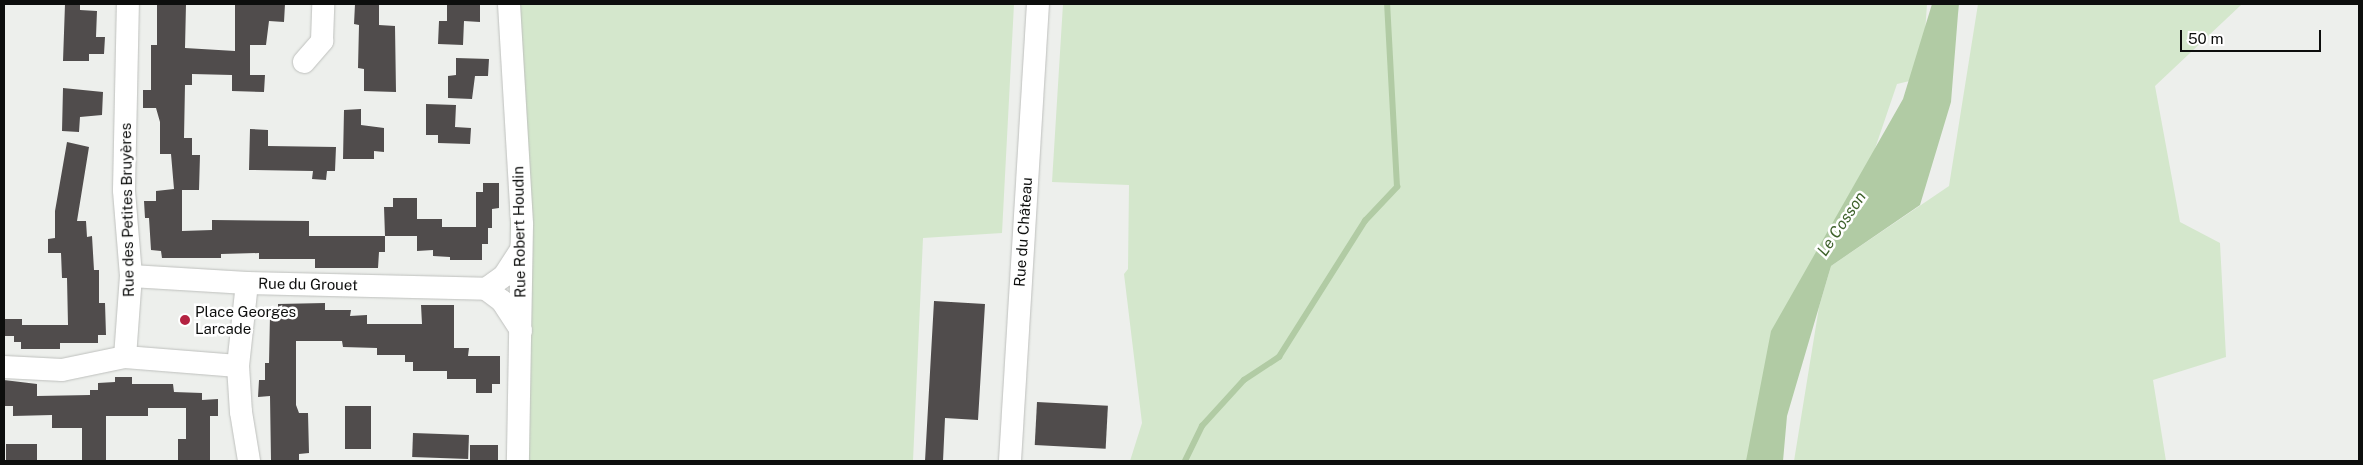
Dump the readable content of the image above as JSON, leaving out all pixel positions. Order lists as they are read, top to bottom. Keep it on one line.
{"streets":{"street":["Rue des Petites Bruyères","Rue Robert Houdin","Rue du Château","Rue du Grouet"]},"crossings":[["Rue des Petites Bruyères","Rue du Grouet"]],"water":["Le Cosson"],"places":["Place Georges Larcade"],"scale_bar":"50 m"}
